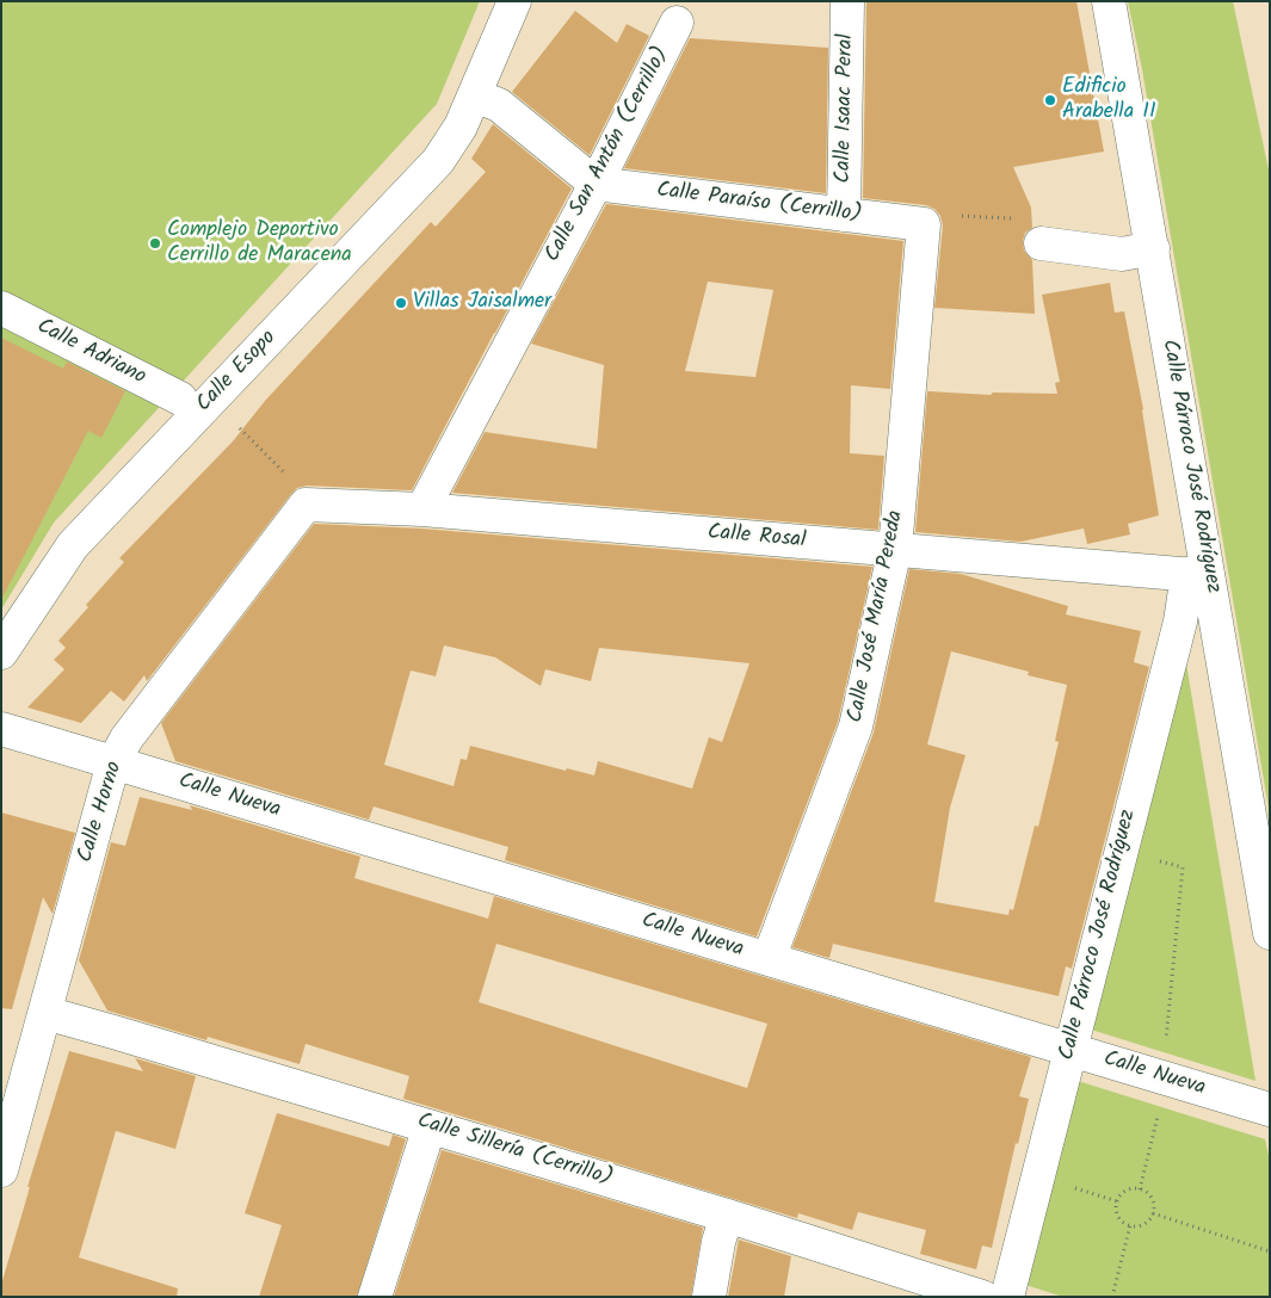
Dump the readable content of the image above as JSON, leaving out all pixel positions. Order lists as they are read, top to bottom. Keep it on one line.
{"streets":{"street":["Calle Isaac Peral","Calle San Antón (Cerrillo)","Calle Paraíso (Cerrillo)","Calle Adriano","Calle Esopo","Calle Párroco José Rodríguez","Calle Rosal","Calle José María Pereda","Calle Nueva","Calle Horno","Calle Sillería (Cerrillo)"]},"crossings":[["Calle Isaac Peral","Calle Paraíso (Cerrillo)"],["Calle San Antón (Cerrillo)","Calle Paraíso (Cerrillo)"],["Calle San Antón (Cerrillo)","Calle Rosal"],["Calle Paraíso (Cerrillo)","Calle José María Pereda"],["Calle Párroco José Rodríguez","Calle Rosal"],["Calle Párroco José Rodríguez","Calle Nueva"],["Calle Rosal","Calle José María Pereda"],["Calle Rosal","Calle Horno"],["Calle José María Pereda","Calle Nueva"],["Calle Nueva","Calle Horno"],["Calle Horno","Calle Sillería (Cerrillo)"]],"places":["Edificio Arabella II","Complejo Deportivo Cerrillo de Maracena","Villas Jaisalmer"]}
